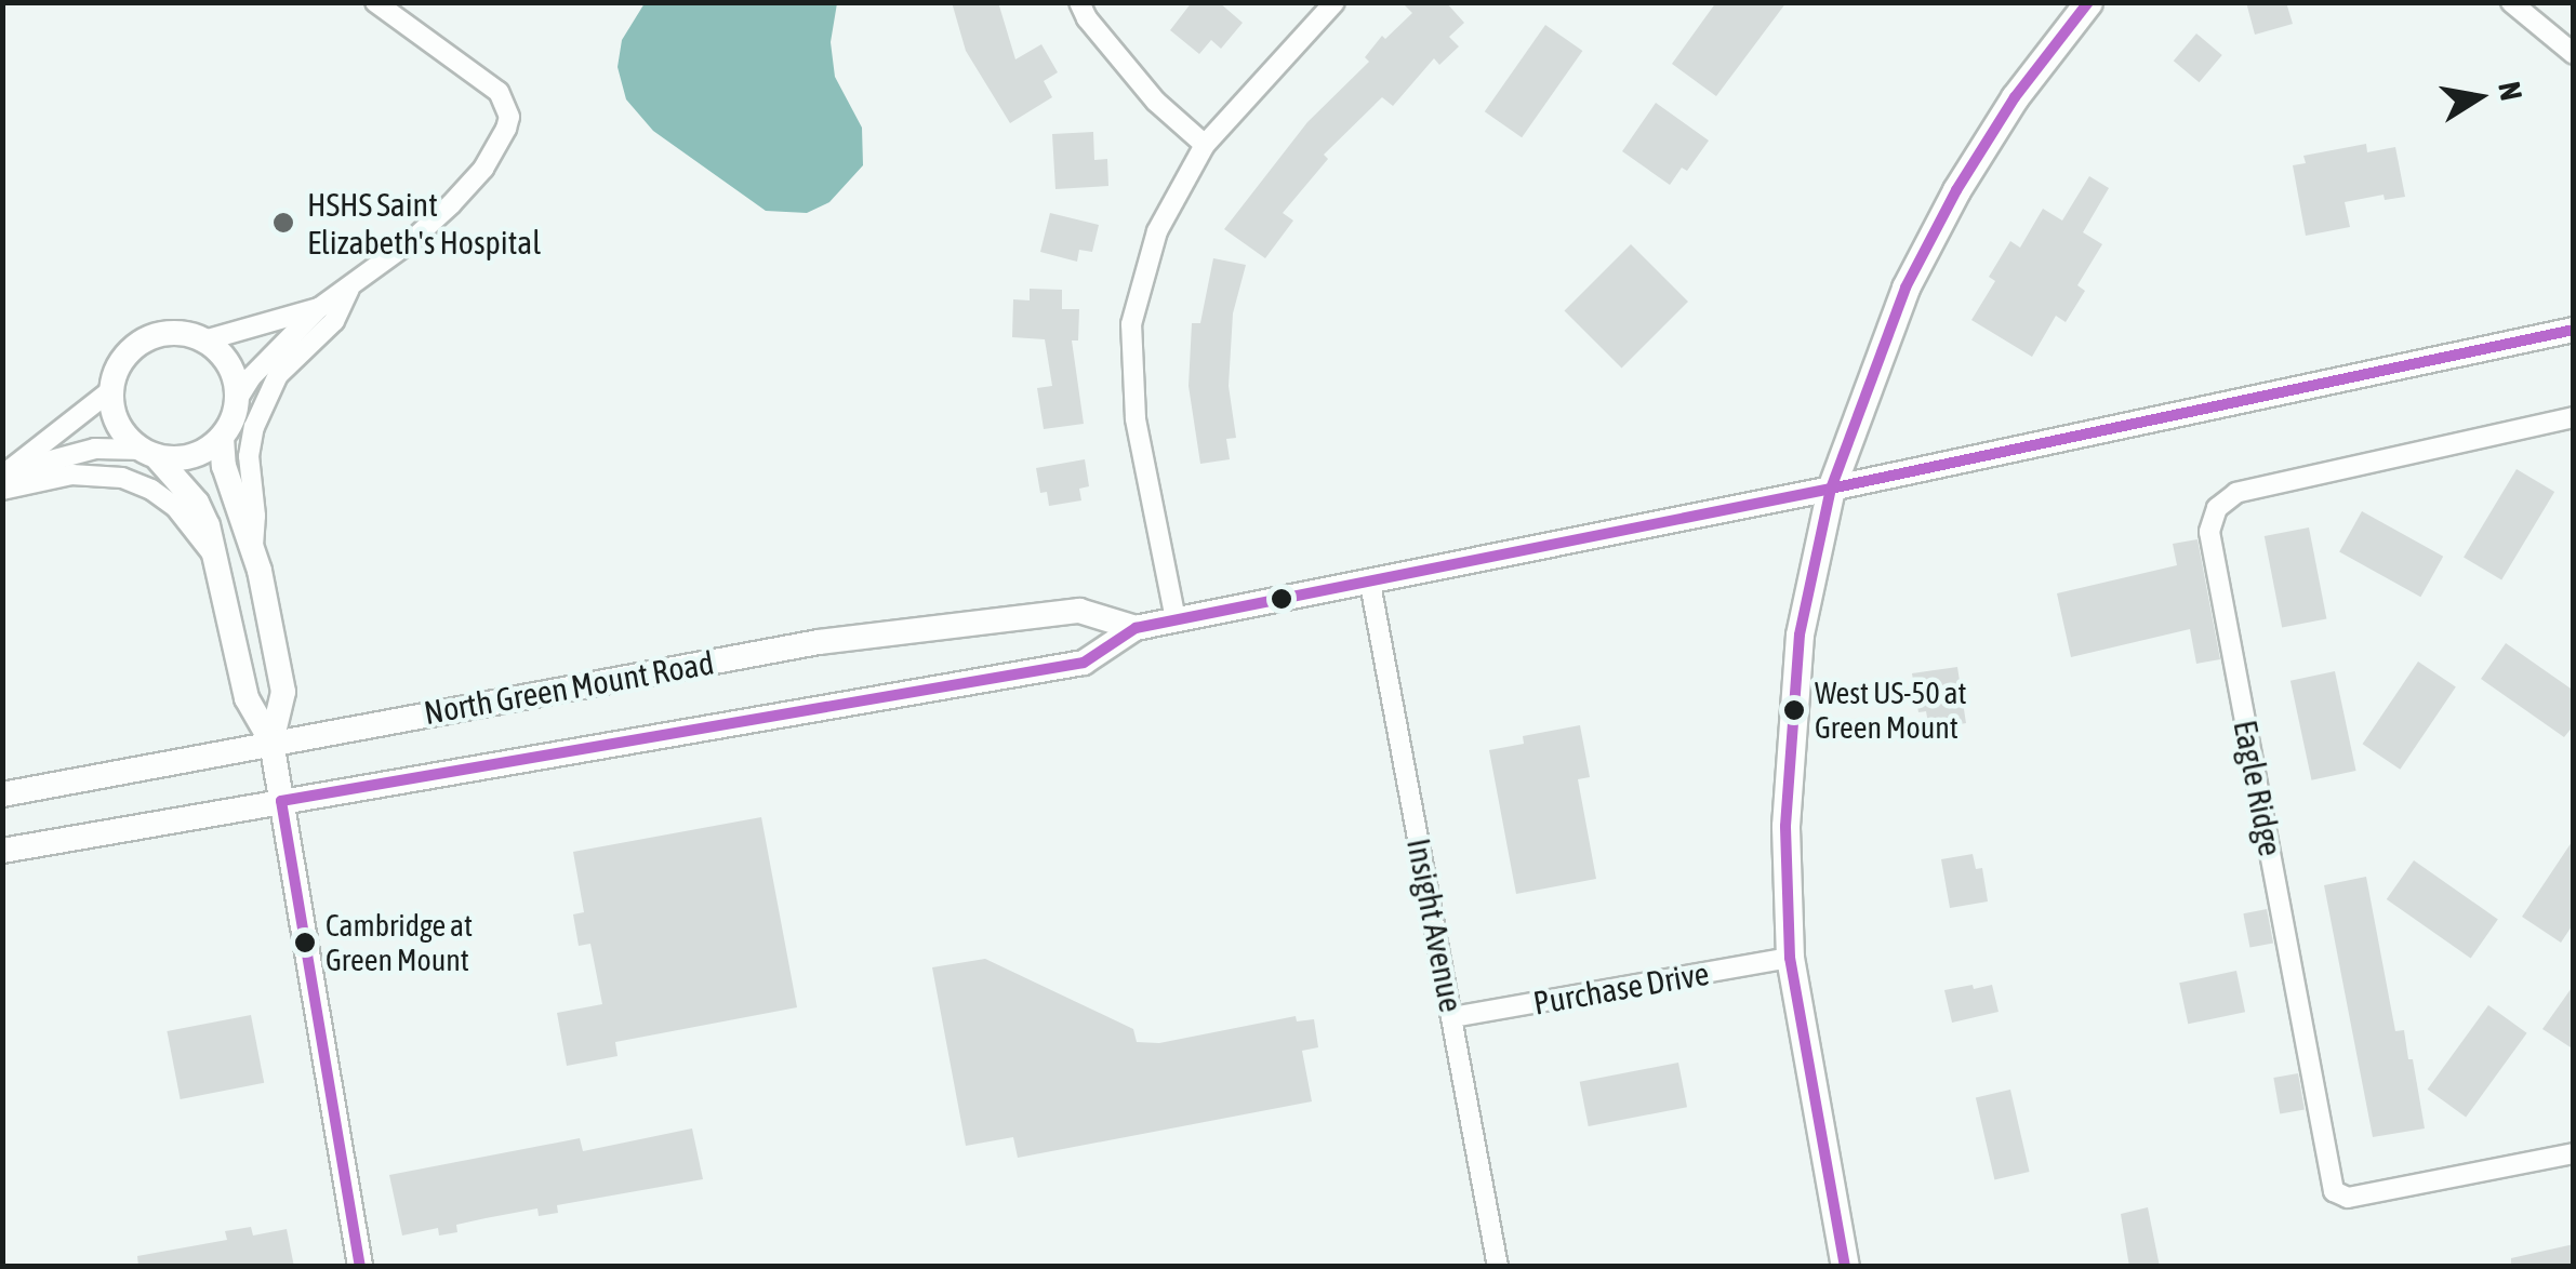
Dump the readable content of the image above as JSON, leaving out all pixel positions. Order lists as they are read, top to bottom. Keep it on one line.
{"streets":{"street":["North Green Mount Road","Eagle Ridge","Insight Avenue","Purchase Drive"]},"crossings":[["North Green Mount Road","Insight Avenue"],["Insight Avenue","Purchase Drive"]],"places":["HSHS Saint Elizabeth's Hospital","West US-50 at Green Mount","Cambridge at Green Mount"],"north":"right"}
